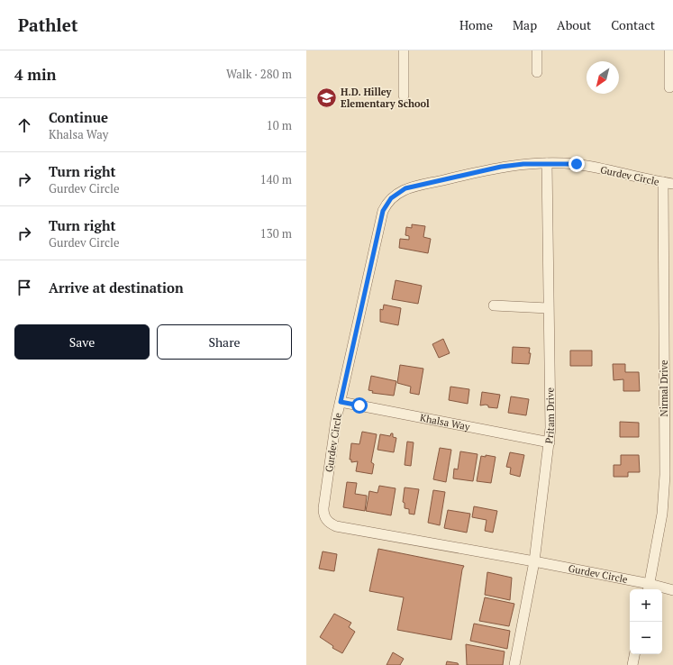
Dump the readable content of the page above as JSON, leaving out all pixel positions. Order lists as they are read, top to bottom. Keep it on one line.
{"streets":{"street":["Gurdev Circle","Nirmal Drive","Pritam Drive","Khalsa Way"]},"crossings":[["Gurdev Circle","Nirmal Drive"],["Gurdev Circle","Pritam Drive"],["Gurdev Circle","Khalsa Way"],["Pritam Drive","Khalsa Way"]],"places":{"school or university":["H.D. Hilley Elementary School"]},"north":"bottom left","page":{"header":"Pathlet","nav":["Home","Map","About","Contact"],"heading":["4 min","Walk · 280 m"],"list":[["Continue","Khalsa Way","10 m"],["Turn right","Gurdev Circle","140 m"],["Turn right","Gurdev Circle","130 m"],"Arrive at destination"],"buttons":["Save","Share"],"map_buttons":["+","−"]}}
